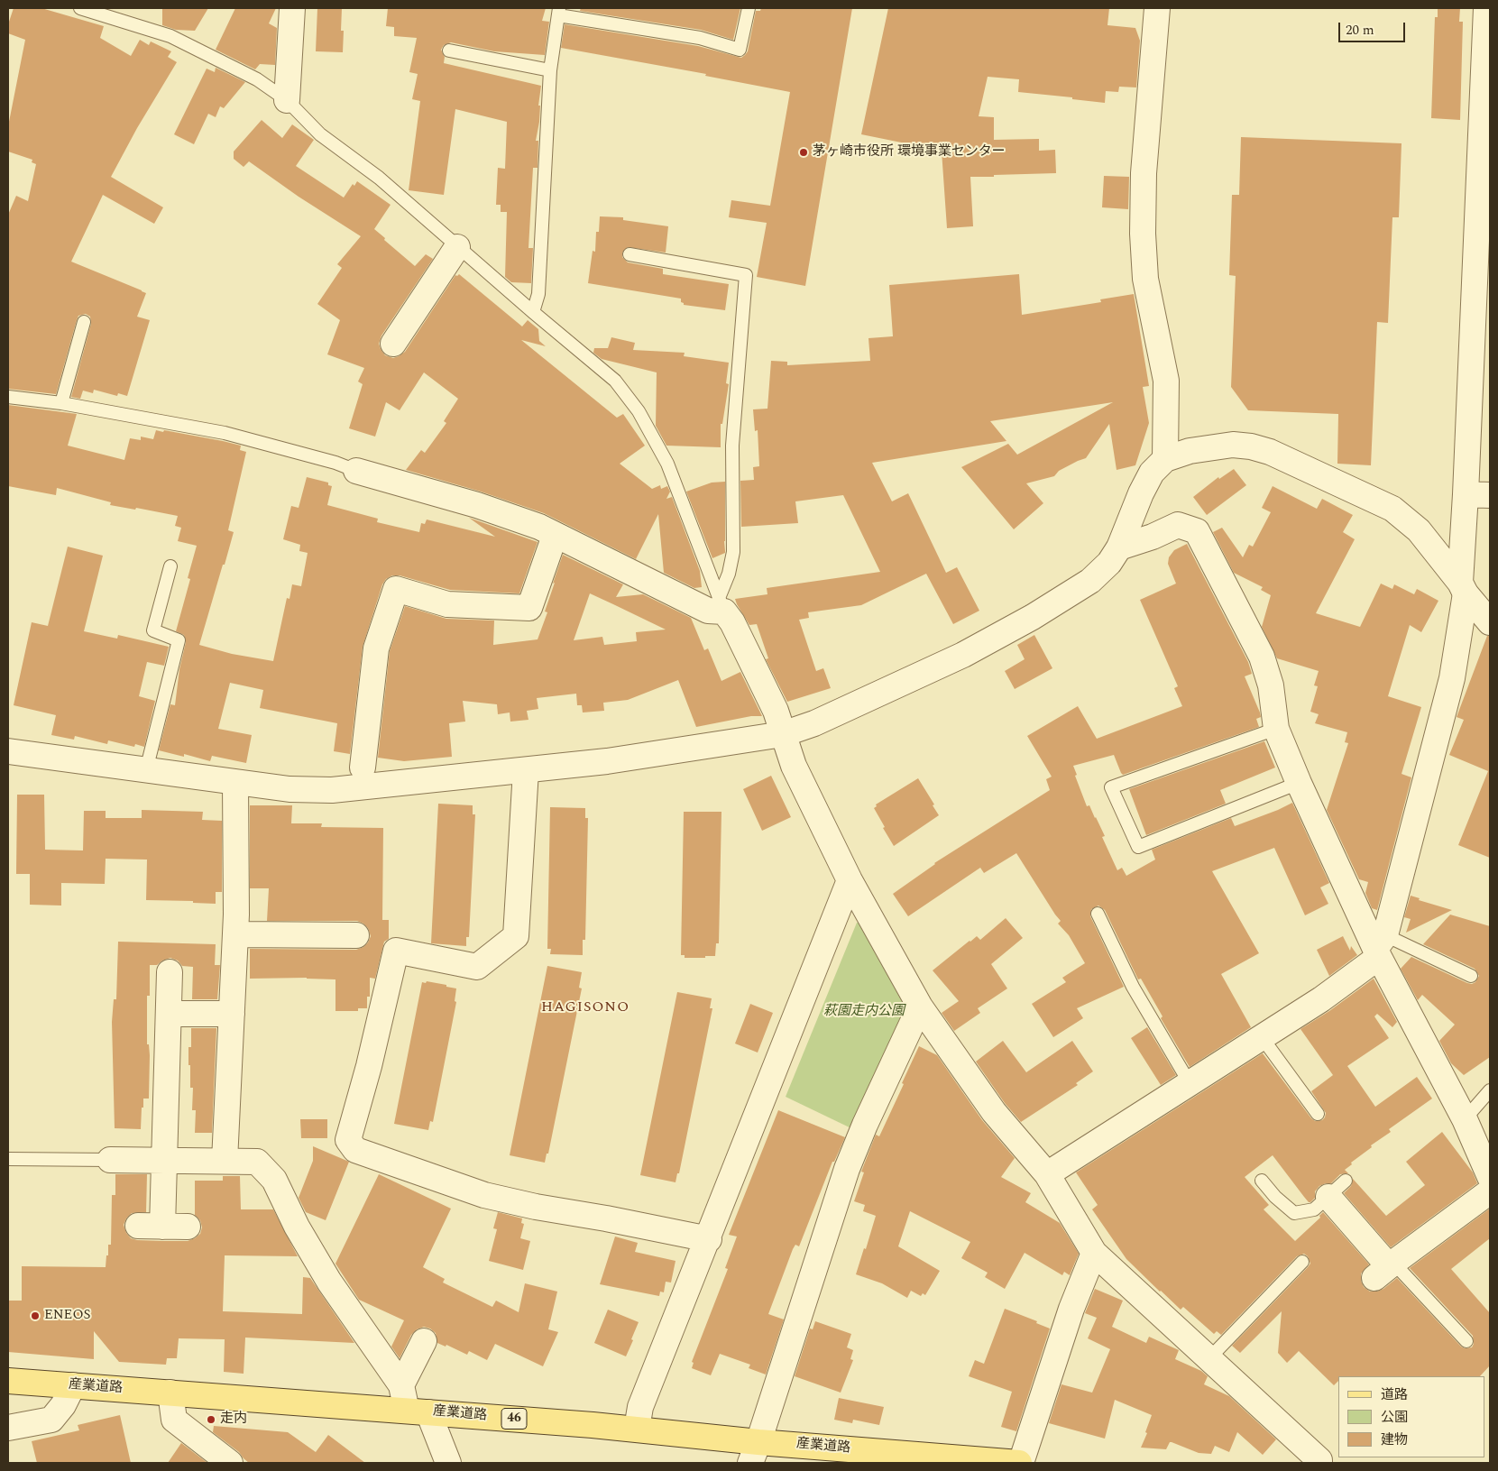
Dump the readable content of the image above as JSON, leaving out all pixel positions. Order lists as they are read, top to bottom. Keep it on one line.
{"streets":{"main road":["産業道路","46"]},"districts":["HAGISONO"],"parks":["萩園走内公園"],"places":["茅ヶ崎市役所 環境事業センター","ENEOS","走内"],"legend":["道路","公園","建物"],"scale_bar":"20 m"}
